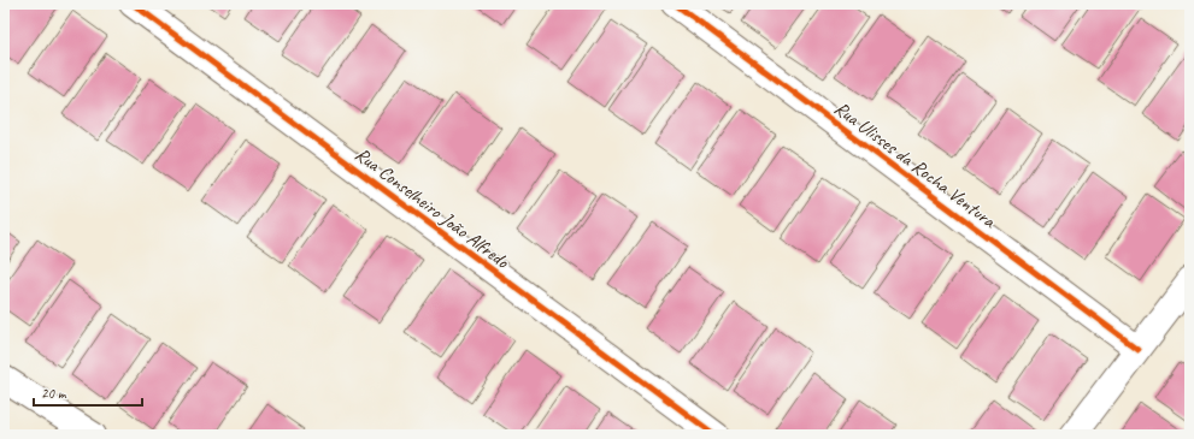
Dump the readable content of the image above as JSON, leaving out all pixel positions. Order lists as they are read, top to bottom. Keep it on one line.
{"streets":{"street":["Rua Ulisses da Rocha Ventura","Rua Conselheiro João Alfredo"]},"scale_bar":"20 m"}
